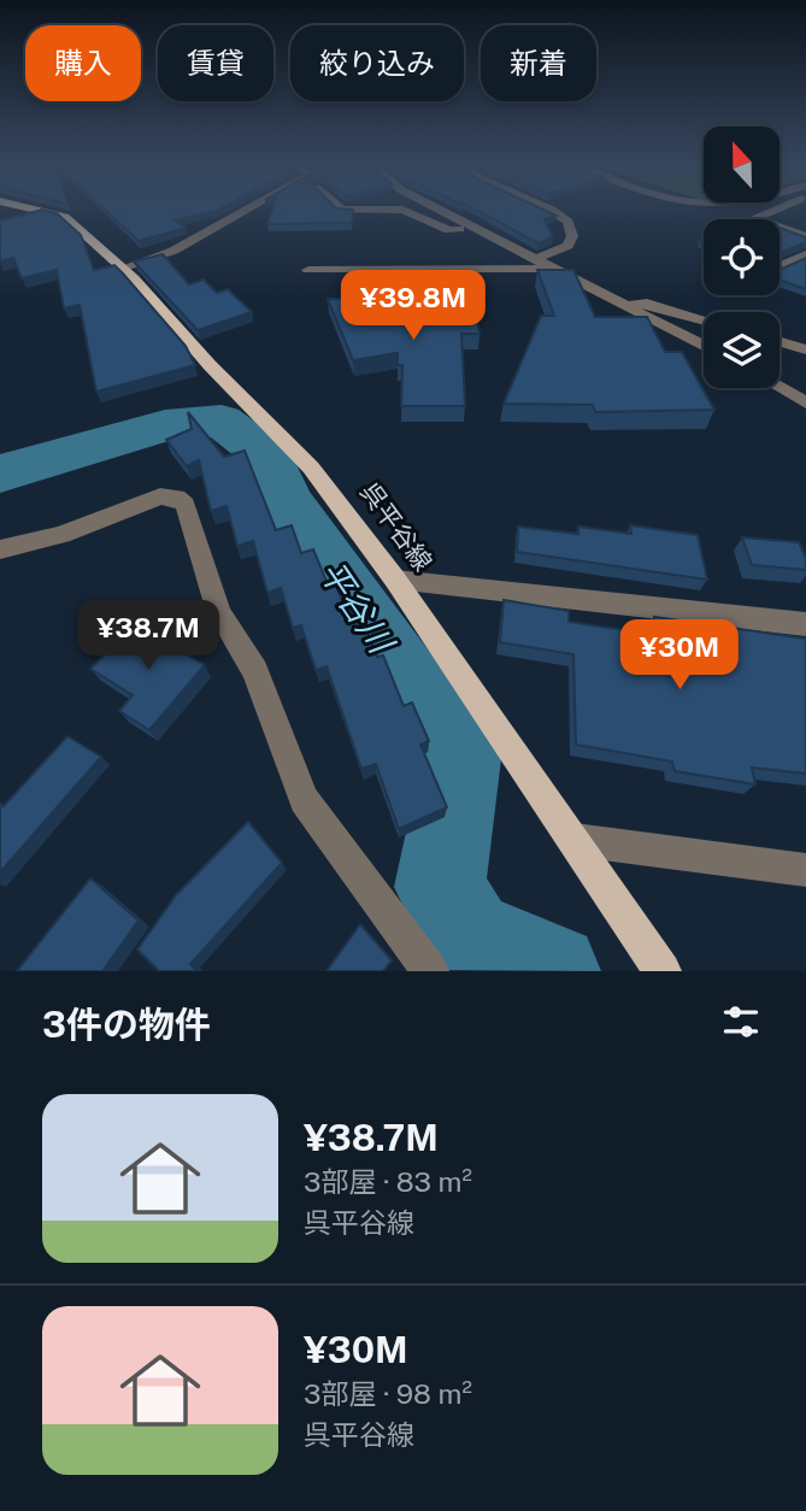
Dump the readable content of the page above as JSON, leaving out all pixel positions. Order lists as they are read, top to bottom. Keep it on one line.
{"streets":{"main road":["呉平谷線"]},"water":["平谷川"],"north":"top","page":{"chip":["購入","賃貸","絞り込み","新着"],"price":["¥39.8M","¥38.7M","¥30M"],"heading":"3件の物件","list":[{"name":"¥38.7M","note":"3部屋 · 83 m² · 呉平谷線"},{"name":"¥30M","note":"3部屋 · 98 m² · 呉平谷線"}]}}
